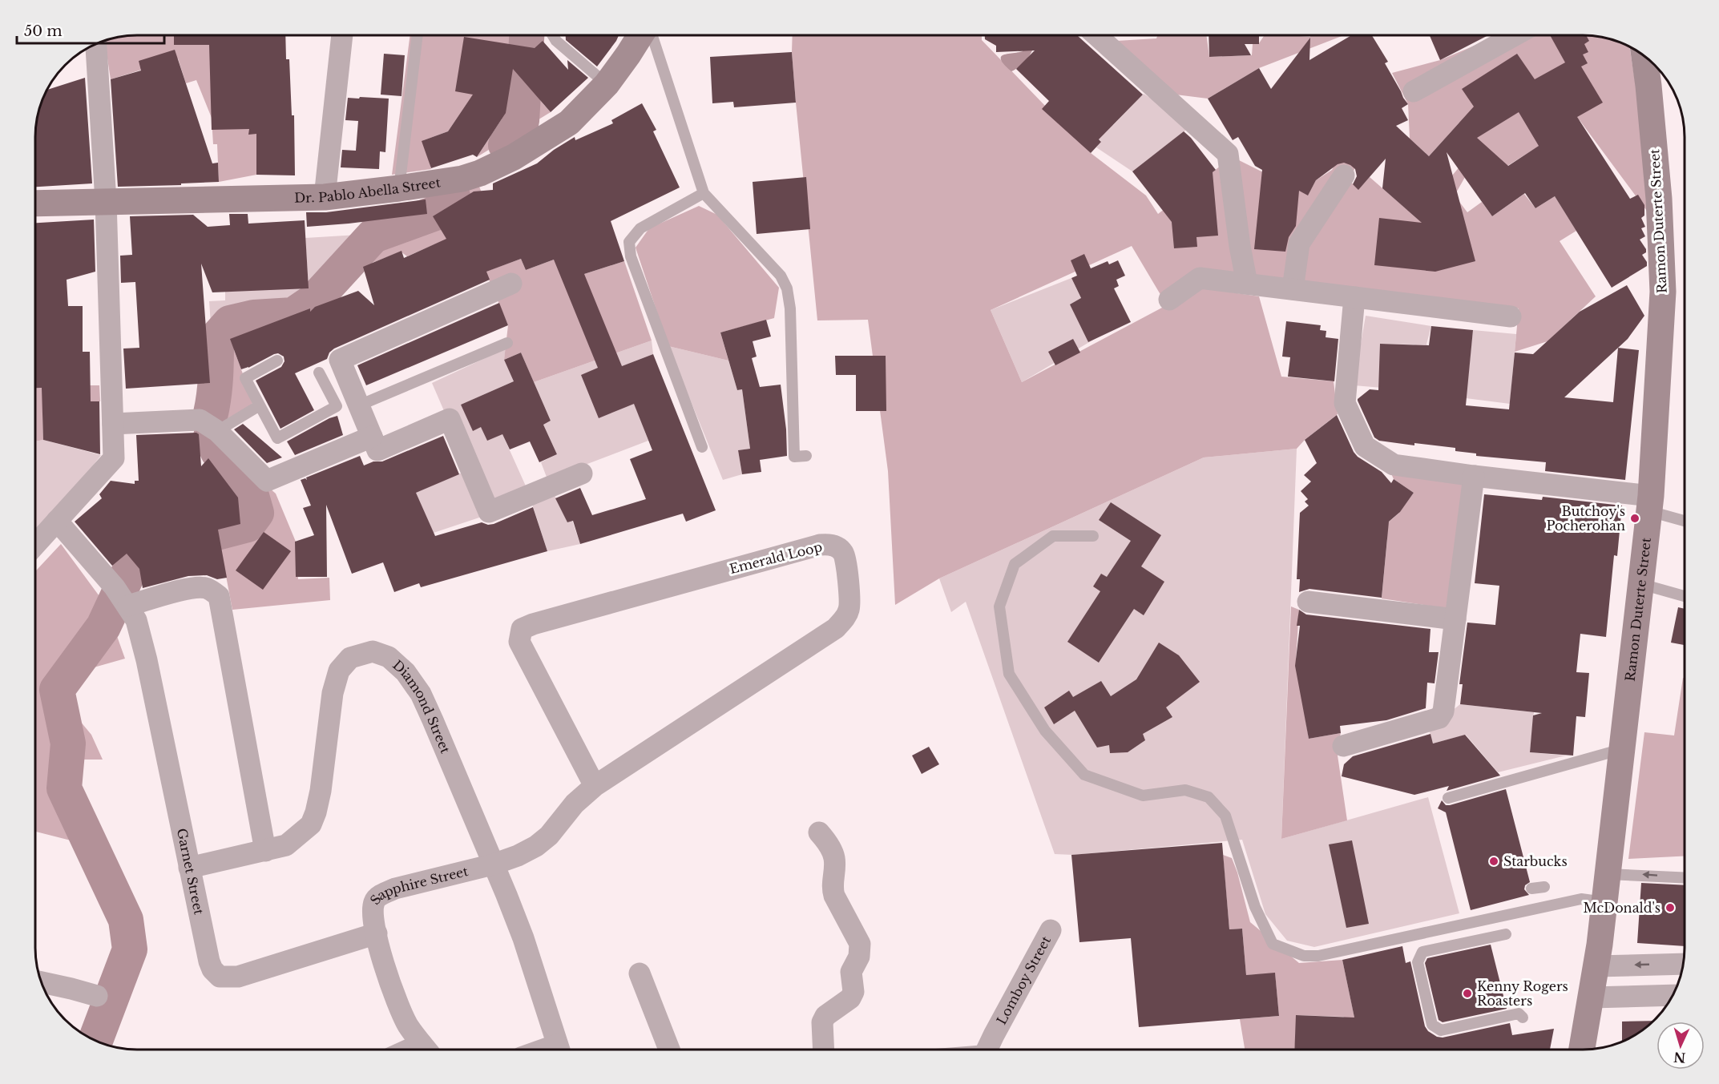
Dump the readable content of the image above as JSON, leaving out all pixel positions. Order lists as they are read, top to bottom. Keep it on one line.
{"streets":{"main road":["Dr. Pablo Abella Street","Ramon Duterte Street"],"street":["Emerald Loop","Diamond Street","Garnet Street","Sapphire Street","Lomboy Street"]},"crossings":[["Emerald Loop","Diamond Street"],["Emerald Loop","Sapphire Street"],["Diamond Street","Garnet Street"],["Diamond Street","Sapphire Street"],["Garnet Street","Sapphire Street"]],"places":["Butchoy's Pocherohan","Starbucks","McDonald's","Kenny Rogers Roasters"],"scale_bar":"50 m","north":"bottom"}
